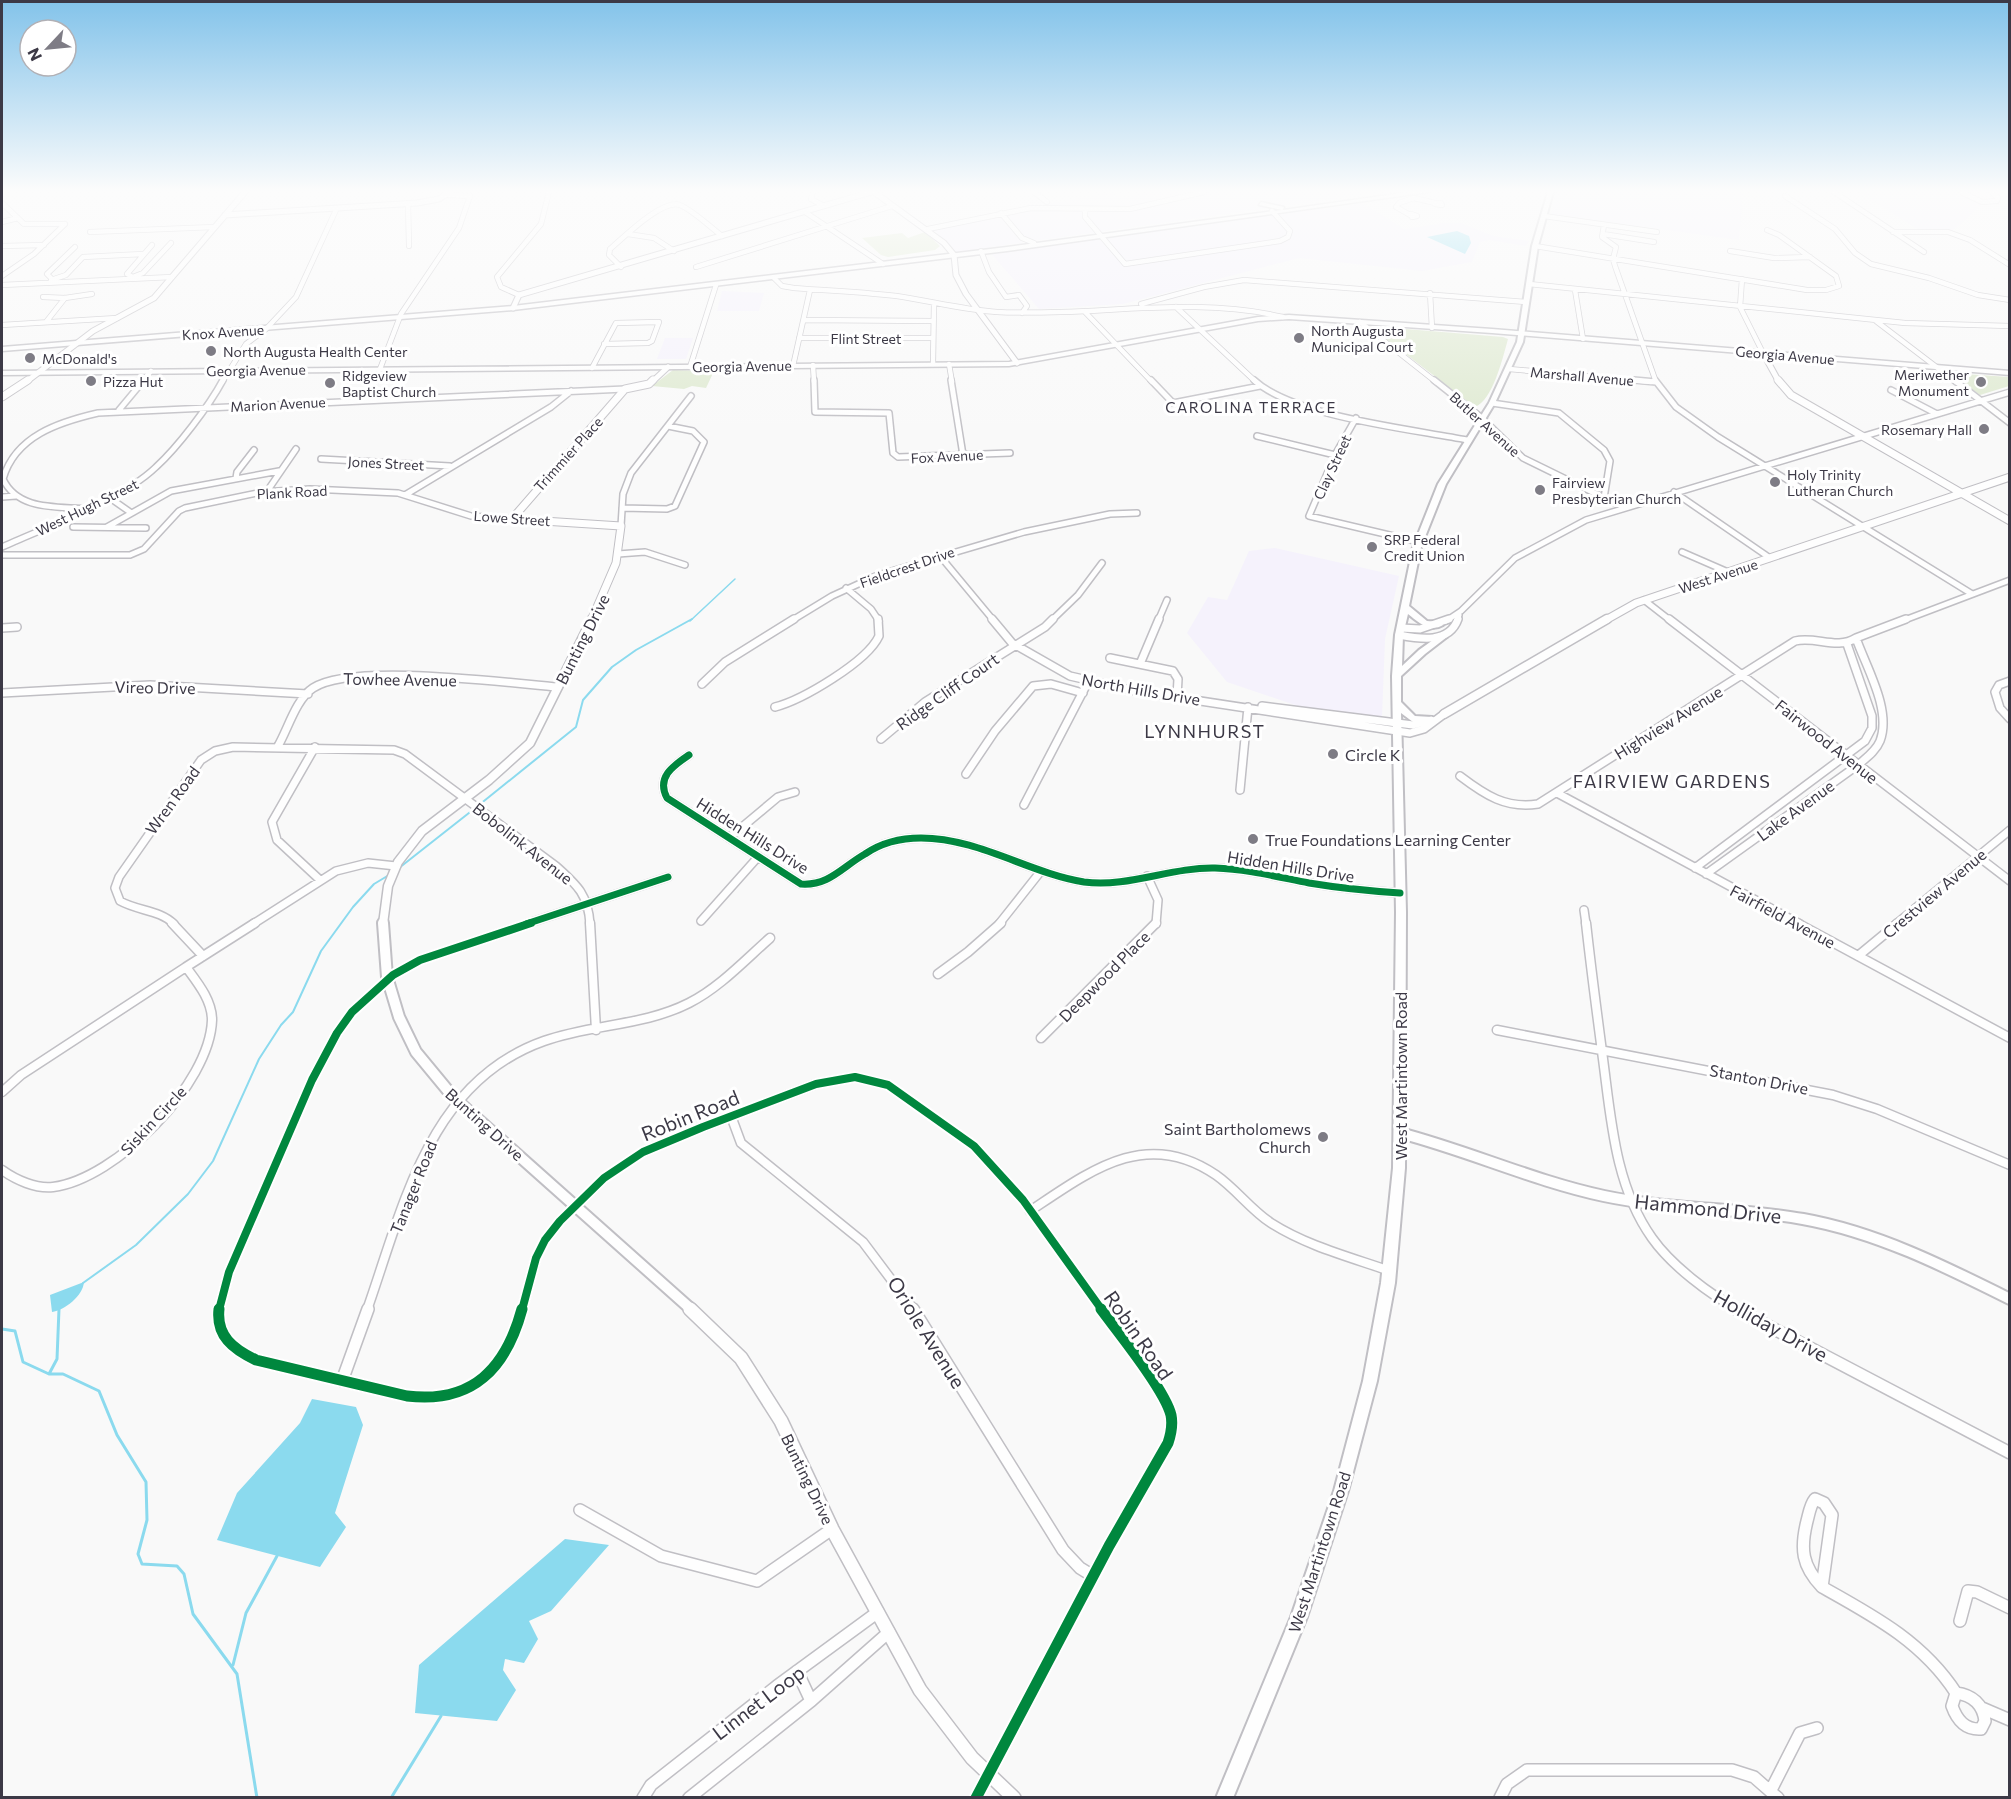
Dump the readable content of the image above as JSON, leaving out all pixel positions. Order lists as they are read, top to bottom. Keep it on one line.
{"streets":{"main road":["Knox Avenue","Georgia Avenue","West Martintown Road"],"street":["Flint Street","Marshall Avenue","Marion Avenue","Butler Avenue","Trimmier Place","Fox Avenue","Jones Street","Clay Street","Plank Road","West Hugh Street","Lowe Street","Fieldcrest Drive","West Avenue","Bunting Drive","Towhee Avenue","Vireo Drive","North Hills Drive","Ridge Cliff Court","Highview Avenue","Fairwood Avenue","Wren Road","Lake Avenue","Hidden Hills Drive","Bobolink Avenue","Crestview Avenue","Fairfield Avenue","Deepwood Place","Stanton Drive","Robin Road","Siskin Circle","Tanager Road","Hammond Drive","Holliday Drive","Oriole Avenue","Linnet Loop"]},"crossings":[["Knox Avenue","West Hugh Street"],["Georgia Avenue","Marion Avenue"],["Georgia Avenue","Butler Avenue"],["Georgia Avenue","Fox Avenue"],["Georgia Avenue","West Hugh Street"],["Georgia Avenue","West Martintown Road"],["Marshall Avenue","West Martintown Road"],["Marion Avenue","Trimmier Place"],["Marion Avenue","West Hugh Street"],["Butler Avenue","West Martintown Road"],["Trimmier Place","Lowe Street"],["Clay Street","West Martintown Road"],["Plank Road","Lowe Street"],["Lowe Street","Bunting Drive"],["Fieldcrest Drive","North Hills Drive"],["West Avenue","North Hills Drive"],["West Avenue","Fairwood Avenue"],["West Avenue","West Martintown Road"],["Bunting Drive","Towhee Avenue"],["Bunting Drive","Wren Road"],["Bunting Drive","Bobolink Avenue"],["Bunting Drive","Robin Road"],["Bunting Drive","Tanager Road"],["Bunting Drive","Linnet Loop"],["Towhee Avenue","Vireo Drive"],["North Hills Drive","Ridge Cliff Court"],["North Hills Drive","West Martintown Road"],["Highview Avenue","Fairwood Avenue"],["Highview Avenue","Lake Avenue"],["Highview Avenue","Fairfield Avenue"],["Fairwood Avenue","Lake Avenue"],["Fairwood Avenue","Crestview Avenue"],["Wren Road","Bobolink Avenue"],["Lake Avenue","Fairfield Avenue"],["Hidden Hills Drive","Deepwood Place"],["Hidden Hills Drive","West Martintown Road"],["Bobolink Avenue","Robin Road"],["Bobolink Avenue","Tanager Road"],["Crestview Avenue","Fairfield Avenue"],["West Martintown Road","Hammond Drive"],["Stanton Drive","Holliday Drive"],["Robin Road","Tanager Road"],["Robin Road","Oriole Avenue"],["Hammond Drive","Holliday Drive"]],"districts":["CAROLINA TERRACE","LYNNHURST","FAIRVIEW GARDENS"],"places":["North Augusta Municipal Court","North Augusta Health Center","McDonald's","Pizza Hut","Meriwether Monument","Ridgeview Baptist Church","Rosemary Hall","Holy Trinity Lutheran Church","Fairview Presbyterian Church","SRP Federal Credit Union","Circle K","True Foundations Learning Center","Saint Bartholomews Church"],"north":"bottom left"}
